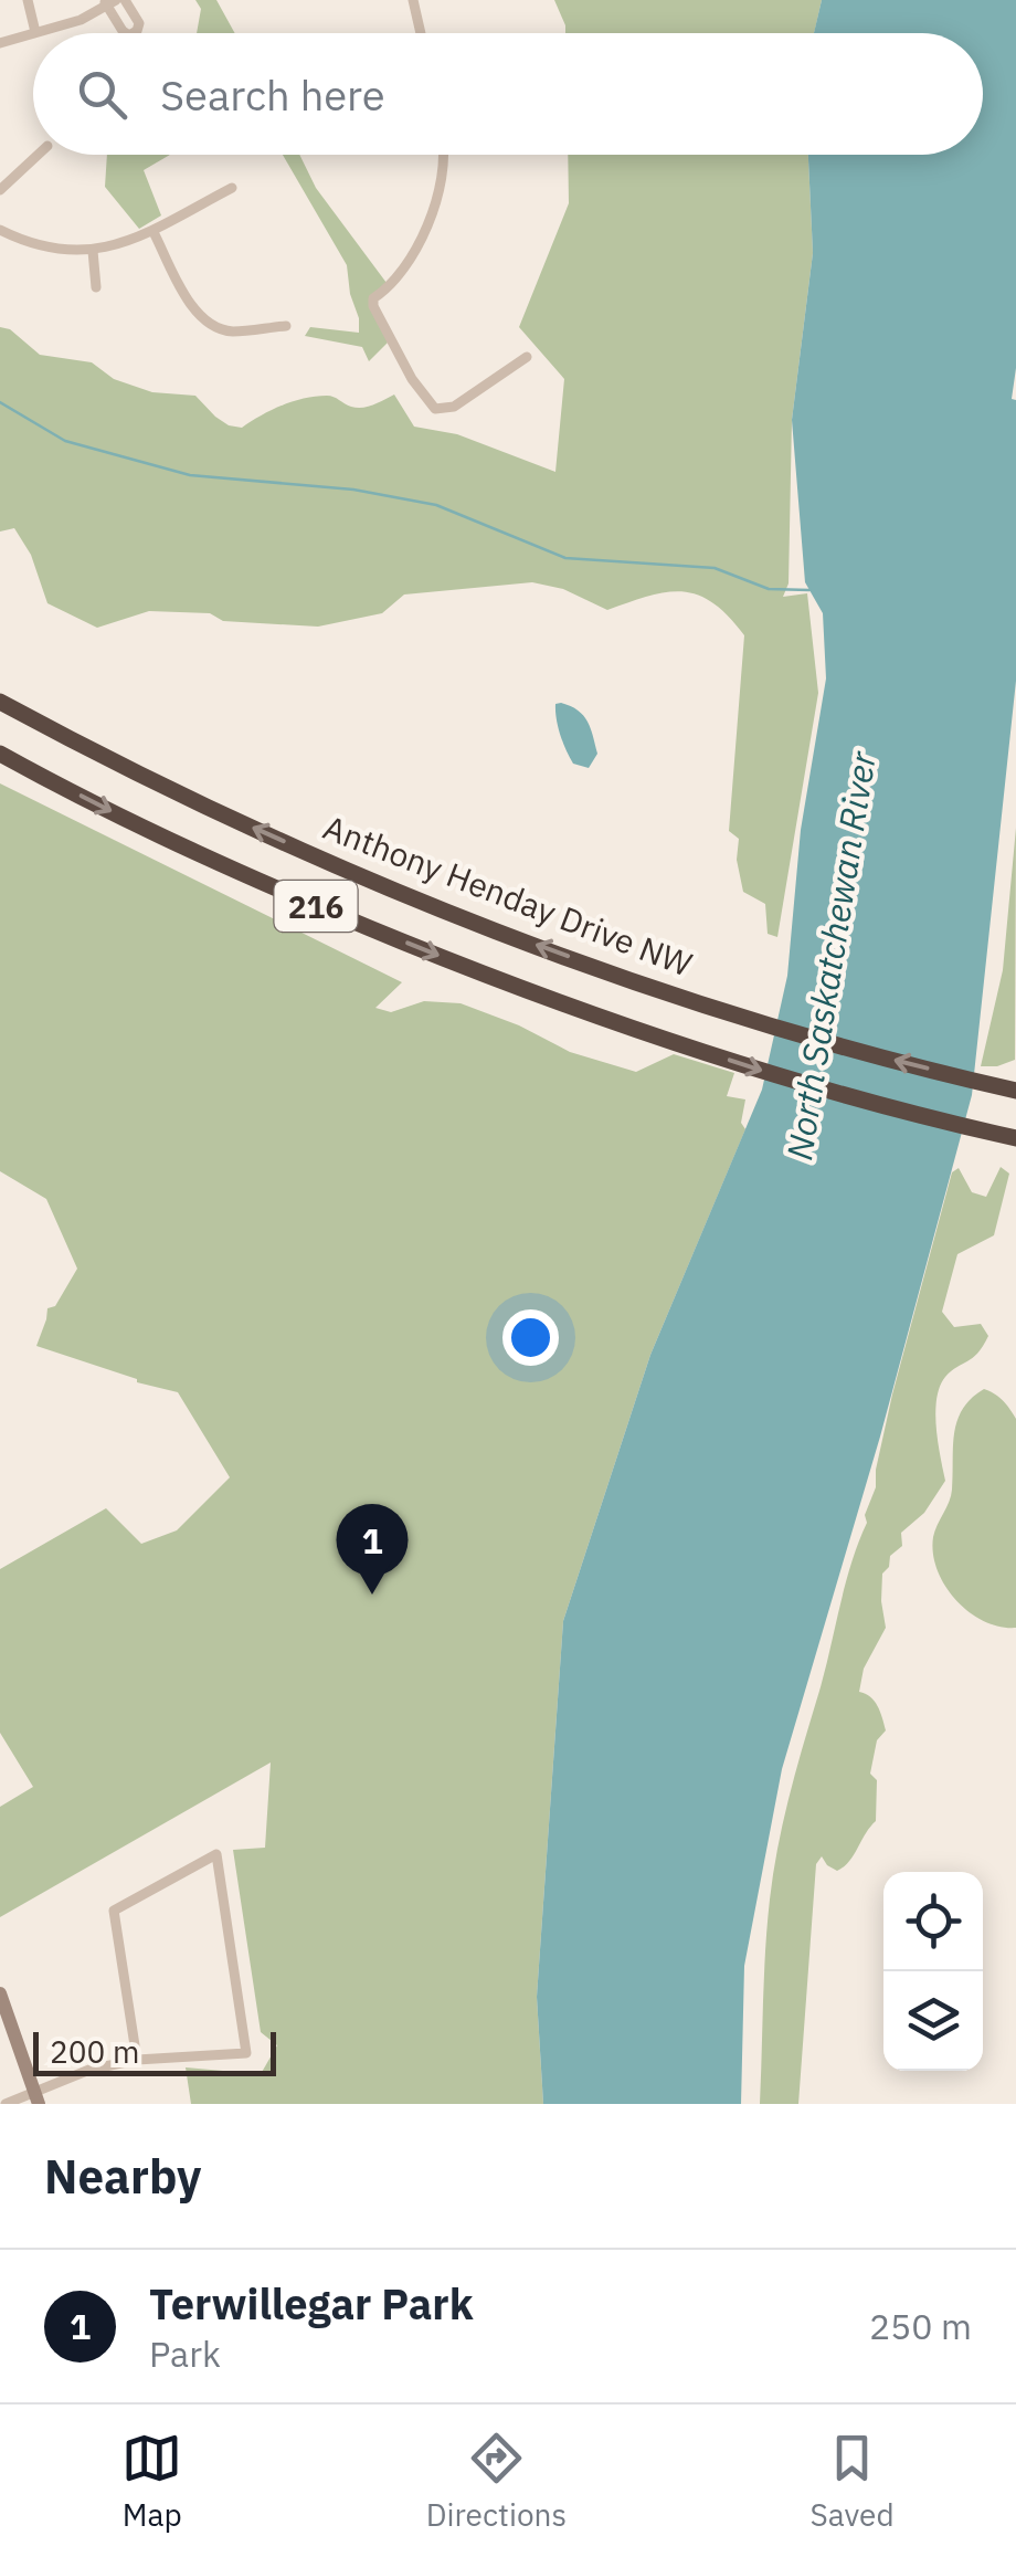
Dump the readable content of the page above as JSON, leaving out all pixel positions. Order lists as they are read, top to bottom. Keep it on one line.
{"streets":{"highway":["Anthony Henday Drive NW","216"]},"water":["North Saskatchewan River"],"scale_bar":"200 m","page":{"search":"Search here","pins":"1","scale":"200 m","heading":"Nearby","list":[{"mark":"1","name":"Terwillegar Park","note":"Park","value":"250 m"}],"nav":["Map","Directions","Saved"]}}
